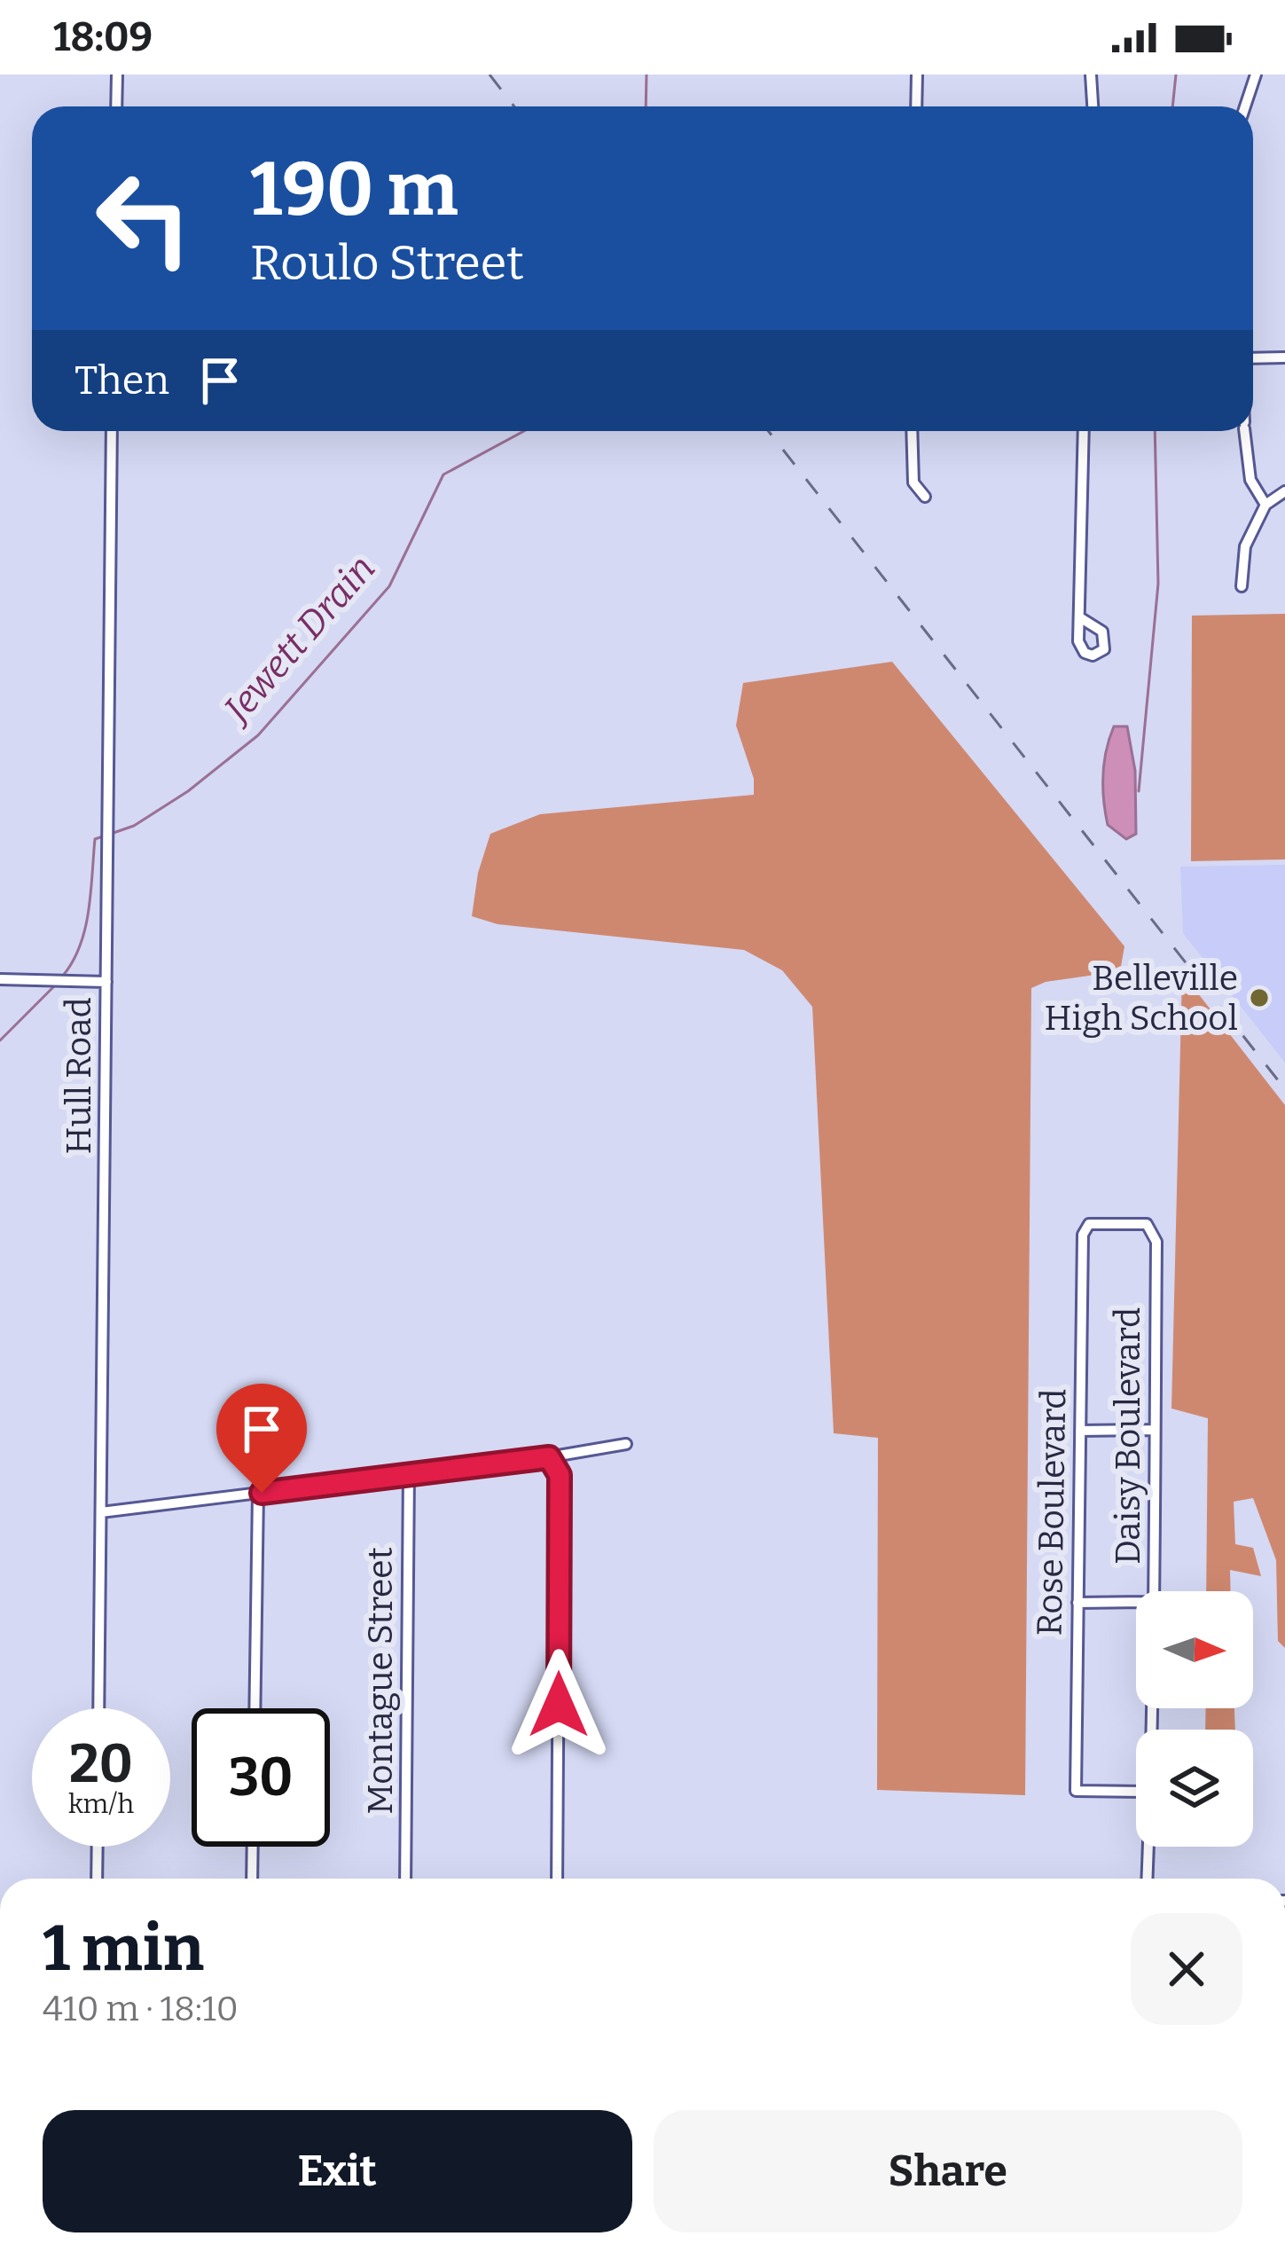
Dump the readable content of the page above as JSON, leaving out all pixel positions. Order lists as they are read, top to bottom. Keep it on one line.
{"streets":{"street":["Hull Road","Daisy Boulevard","Rose Boulevard","Montague Street"]},"crossings":[["Daisy Boulevard","Rose Boulevard"]],"water":["Jewett Drain"],"places":["Belleville High School"],"north":"right","page":{"status":"18:09","turn":["190 m","Roulo Street"],"then":"Then","speed":"20 km/h","limit":"30","heading":["1 min","410 m · 18:10"],"buttons":["Exit","Share"]}}
